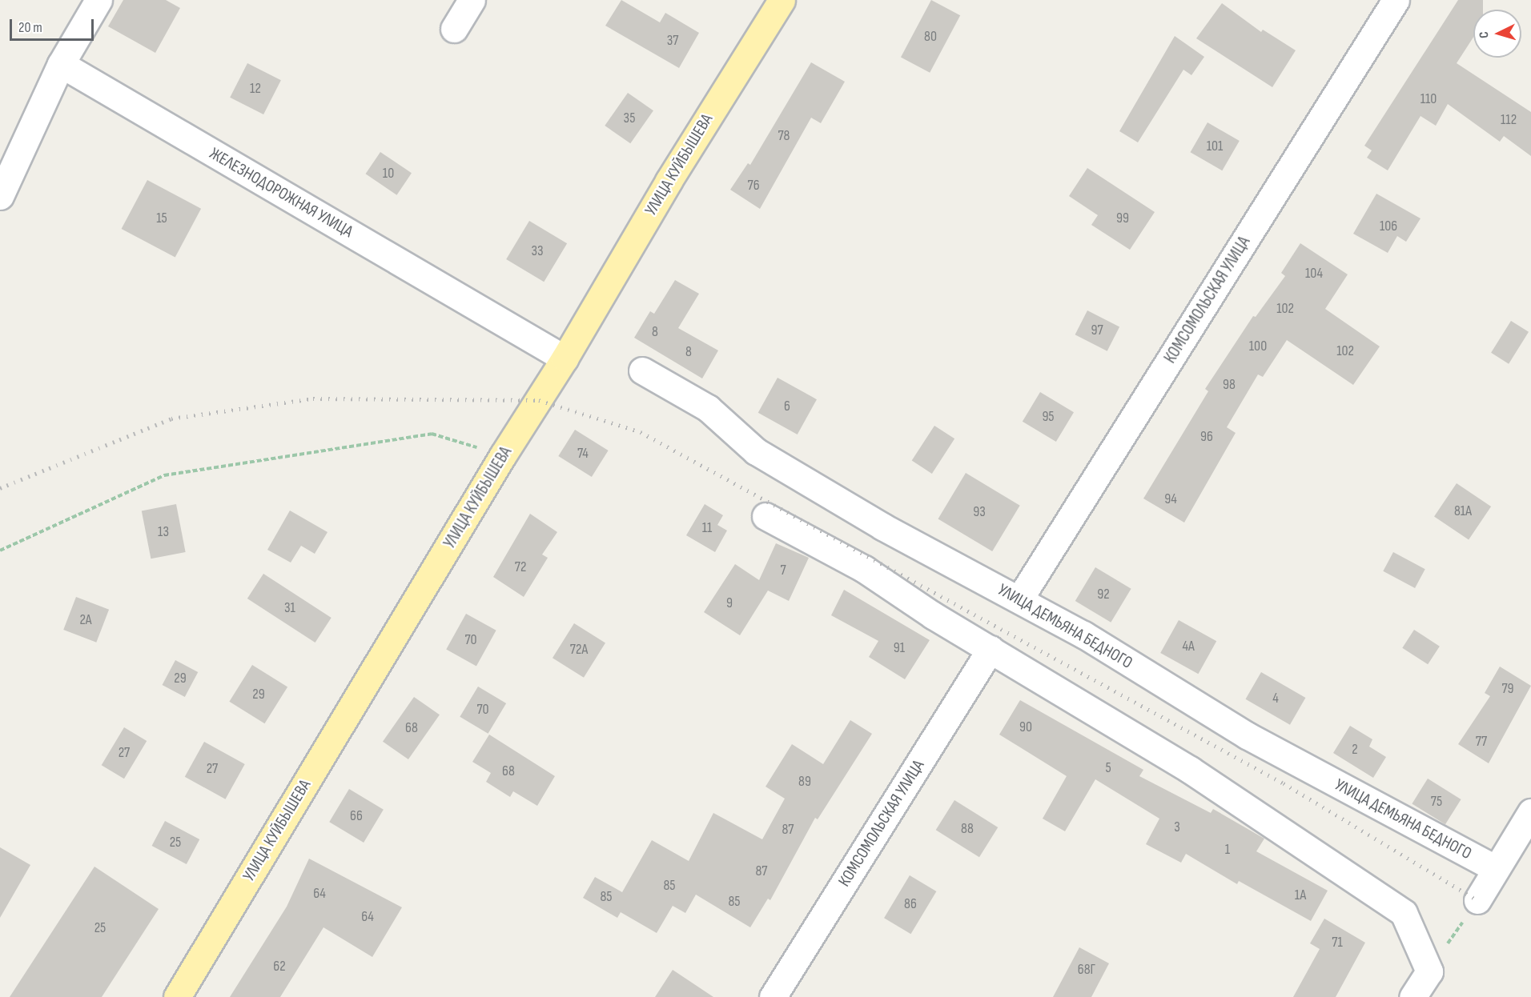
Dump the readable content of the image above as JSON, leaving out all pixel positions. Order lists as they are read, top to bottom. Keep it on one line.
{"streets":{"main road":["УЛИЦА КУЙБЫШЕВА"],"street":["ЖЕЛЕЗНОДОРОЖНАЯ УЛИЦА","КОМСОМОЛЬСКАЯ УЛИЦА","УЛИЦА ДЕМЬЯНА БЕДНОГО"]},"crossings":[["УЛИЦА КУЙБЫШЕВА","ЖЕЛЕЗНОДОРОЖНАЯ УЛИЦА"],["КОМСОМОЛЬСКАЯ УЛИЦА","УЛИЦА ДЕМЬЯНА БЕДНОГО"]],"house_numbers":["80","37","12","110","35","112","78","101","10","76","15","99","106","33","104","102","97","8","100","102","8","98","6","95","96","74","94","81А","93","11","13","72","7","92","9","31","2А","70","4А","91","72А","29","79","29","4","70","90","68","77","2","27","5","27","68","89","75","66","3","88","87","25","1","87","85","64","1А","85","85","86","64","25","71","62","68Г"],"scale_bar":"20 m","north":"left"}
